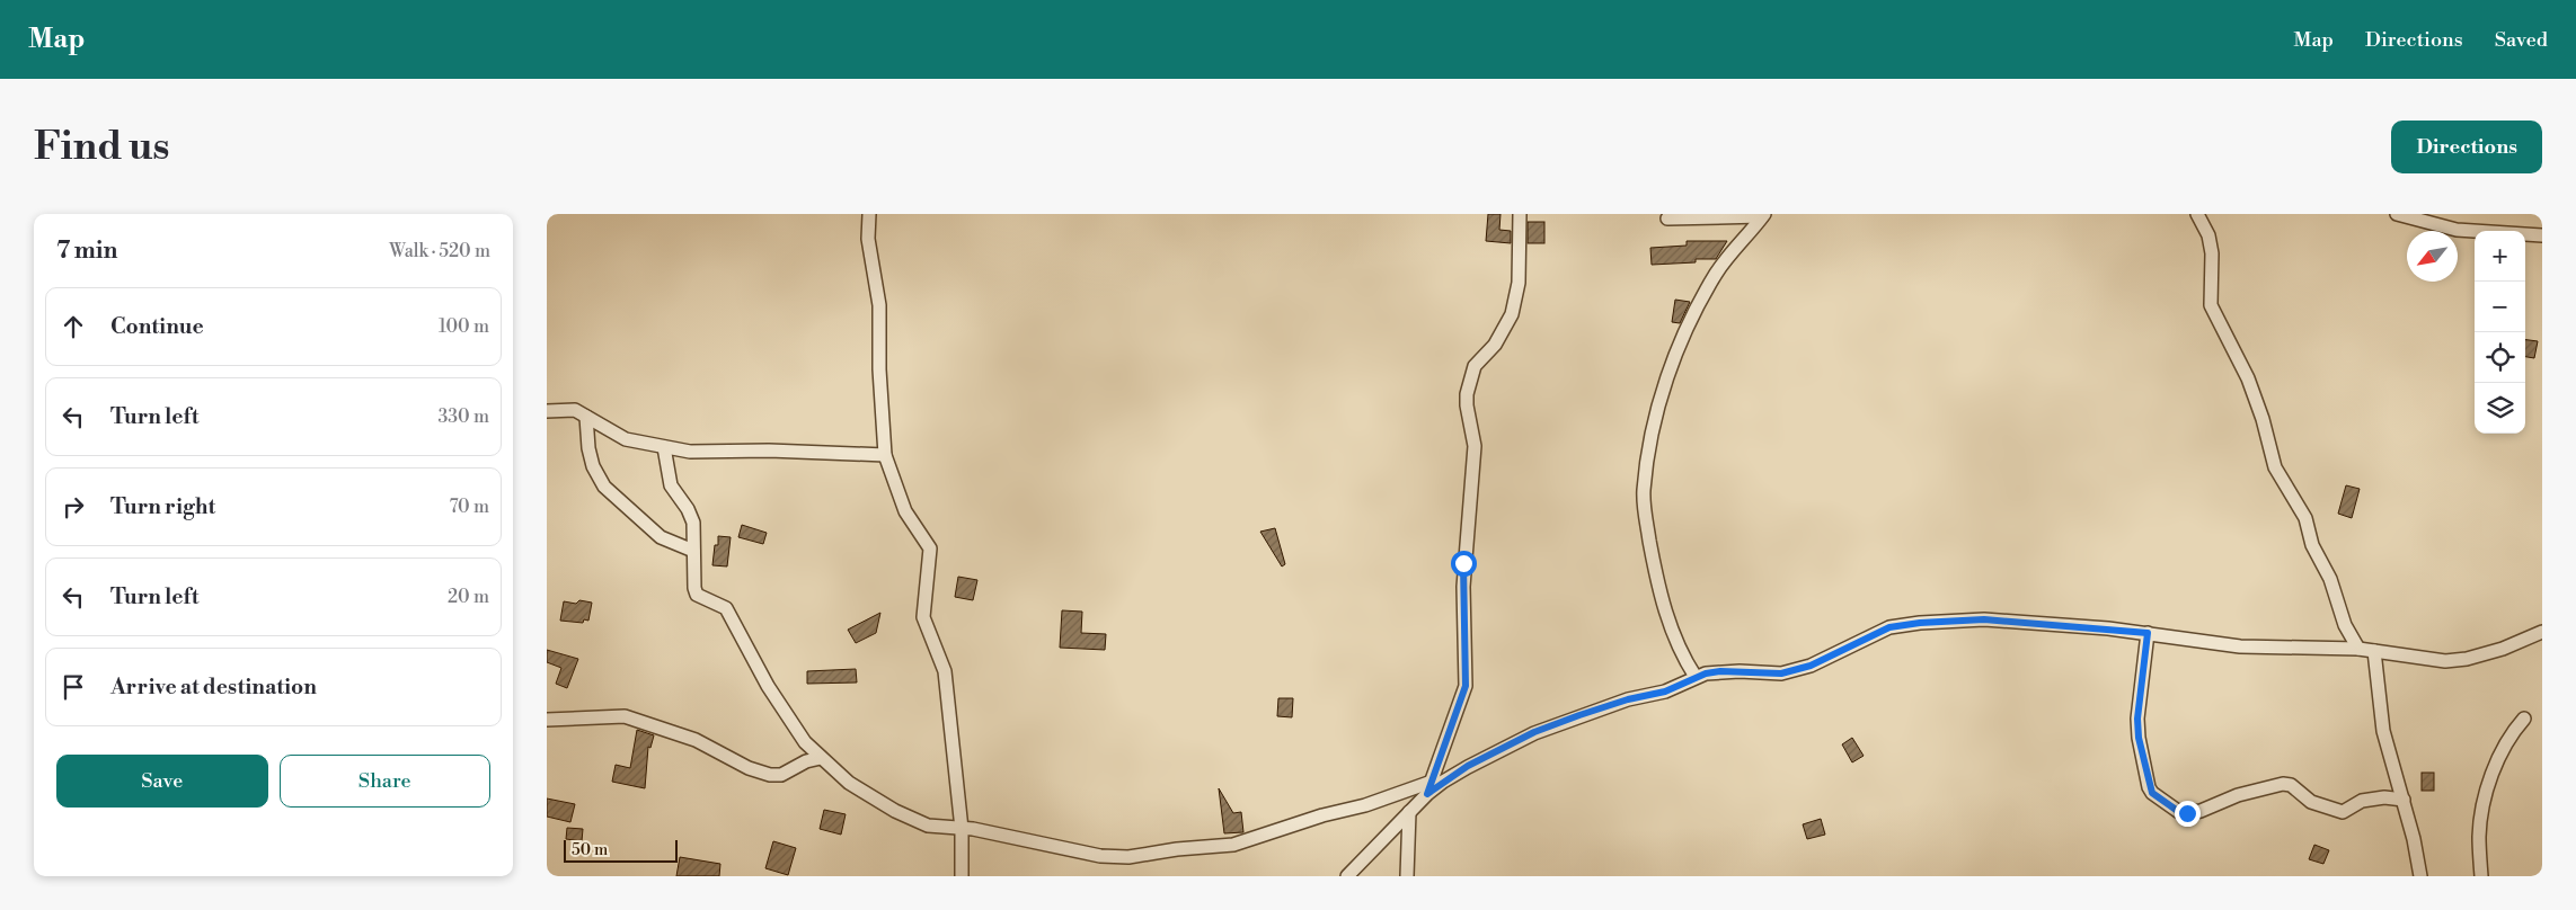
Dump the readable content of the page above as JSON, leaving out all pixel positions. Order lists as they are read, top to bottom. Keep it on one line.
{"scale_bar":"50 m","north":"bottom left","page":{"header":"Map","nav":["Map","Directions","Saved"],"buttons":["Directions",["Save","Share"]],"title":"Find us","heading":["7 min","Walk · 520 m"],"map_buttons":["+","−"],"list":[["Continue","100 m"],["Turn left","330 m"],["Turn right","70 m"],["Turn left","20 m"],"Arrive at destination"],"scale":"50 m"}}
